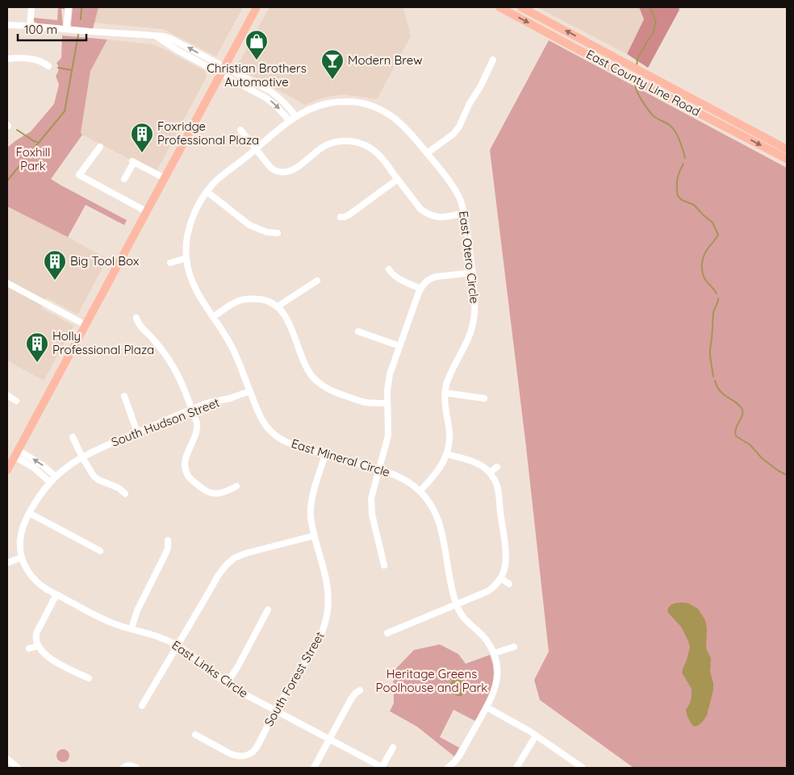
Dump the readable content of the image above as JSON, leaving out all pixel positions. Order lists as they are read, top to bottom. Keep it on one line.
{"streets":{"main road":["East County Line Road"],"street":["East Otero Circle","South Hudson Street","East Mineral Circle","East Links Circle","South Forest Street"]},"crossings":[["East Otero Circle","East Mineral Circle"],["South Hudson Street","East Mineral Circle"],["South Hudson Street","East Links Circle"],["East Mineral Circle","South Forest Street"],["East Links Circle","South Forest Street"]],"parks":["Foxhill Park","Heritage Greens Poolhouse and Park"],"places":{"shop":["Christian Brothers Automotive"],"bar":["Modern Brew"],"building":["Foxridge Professional Plaza","Big Tool Box","Holly Professional Plaza"]},"scale_bar":"100 m"}
